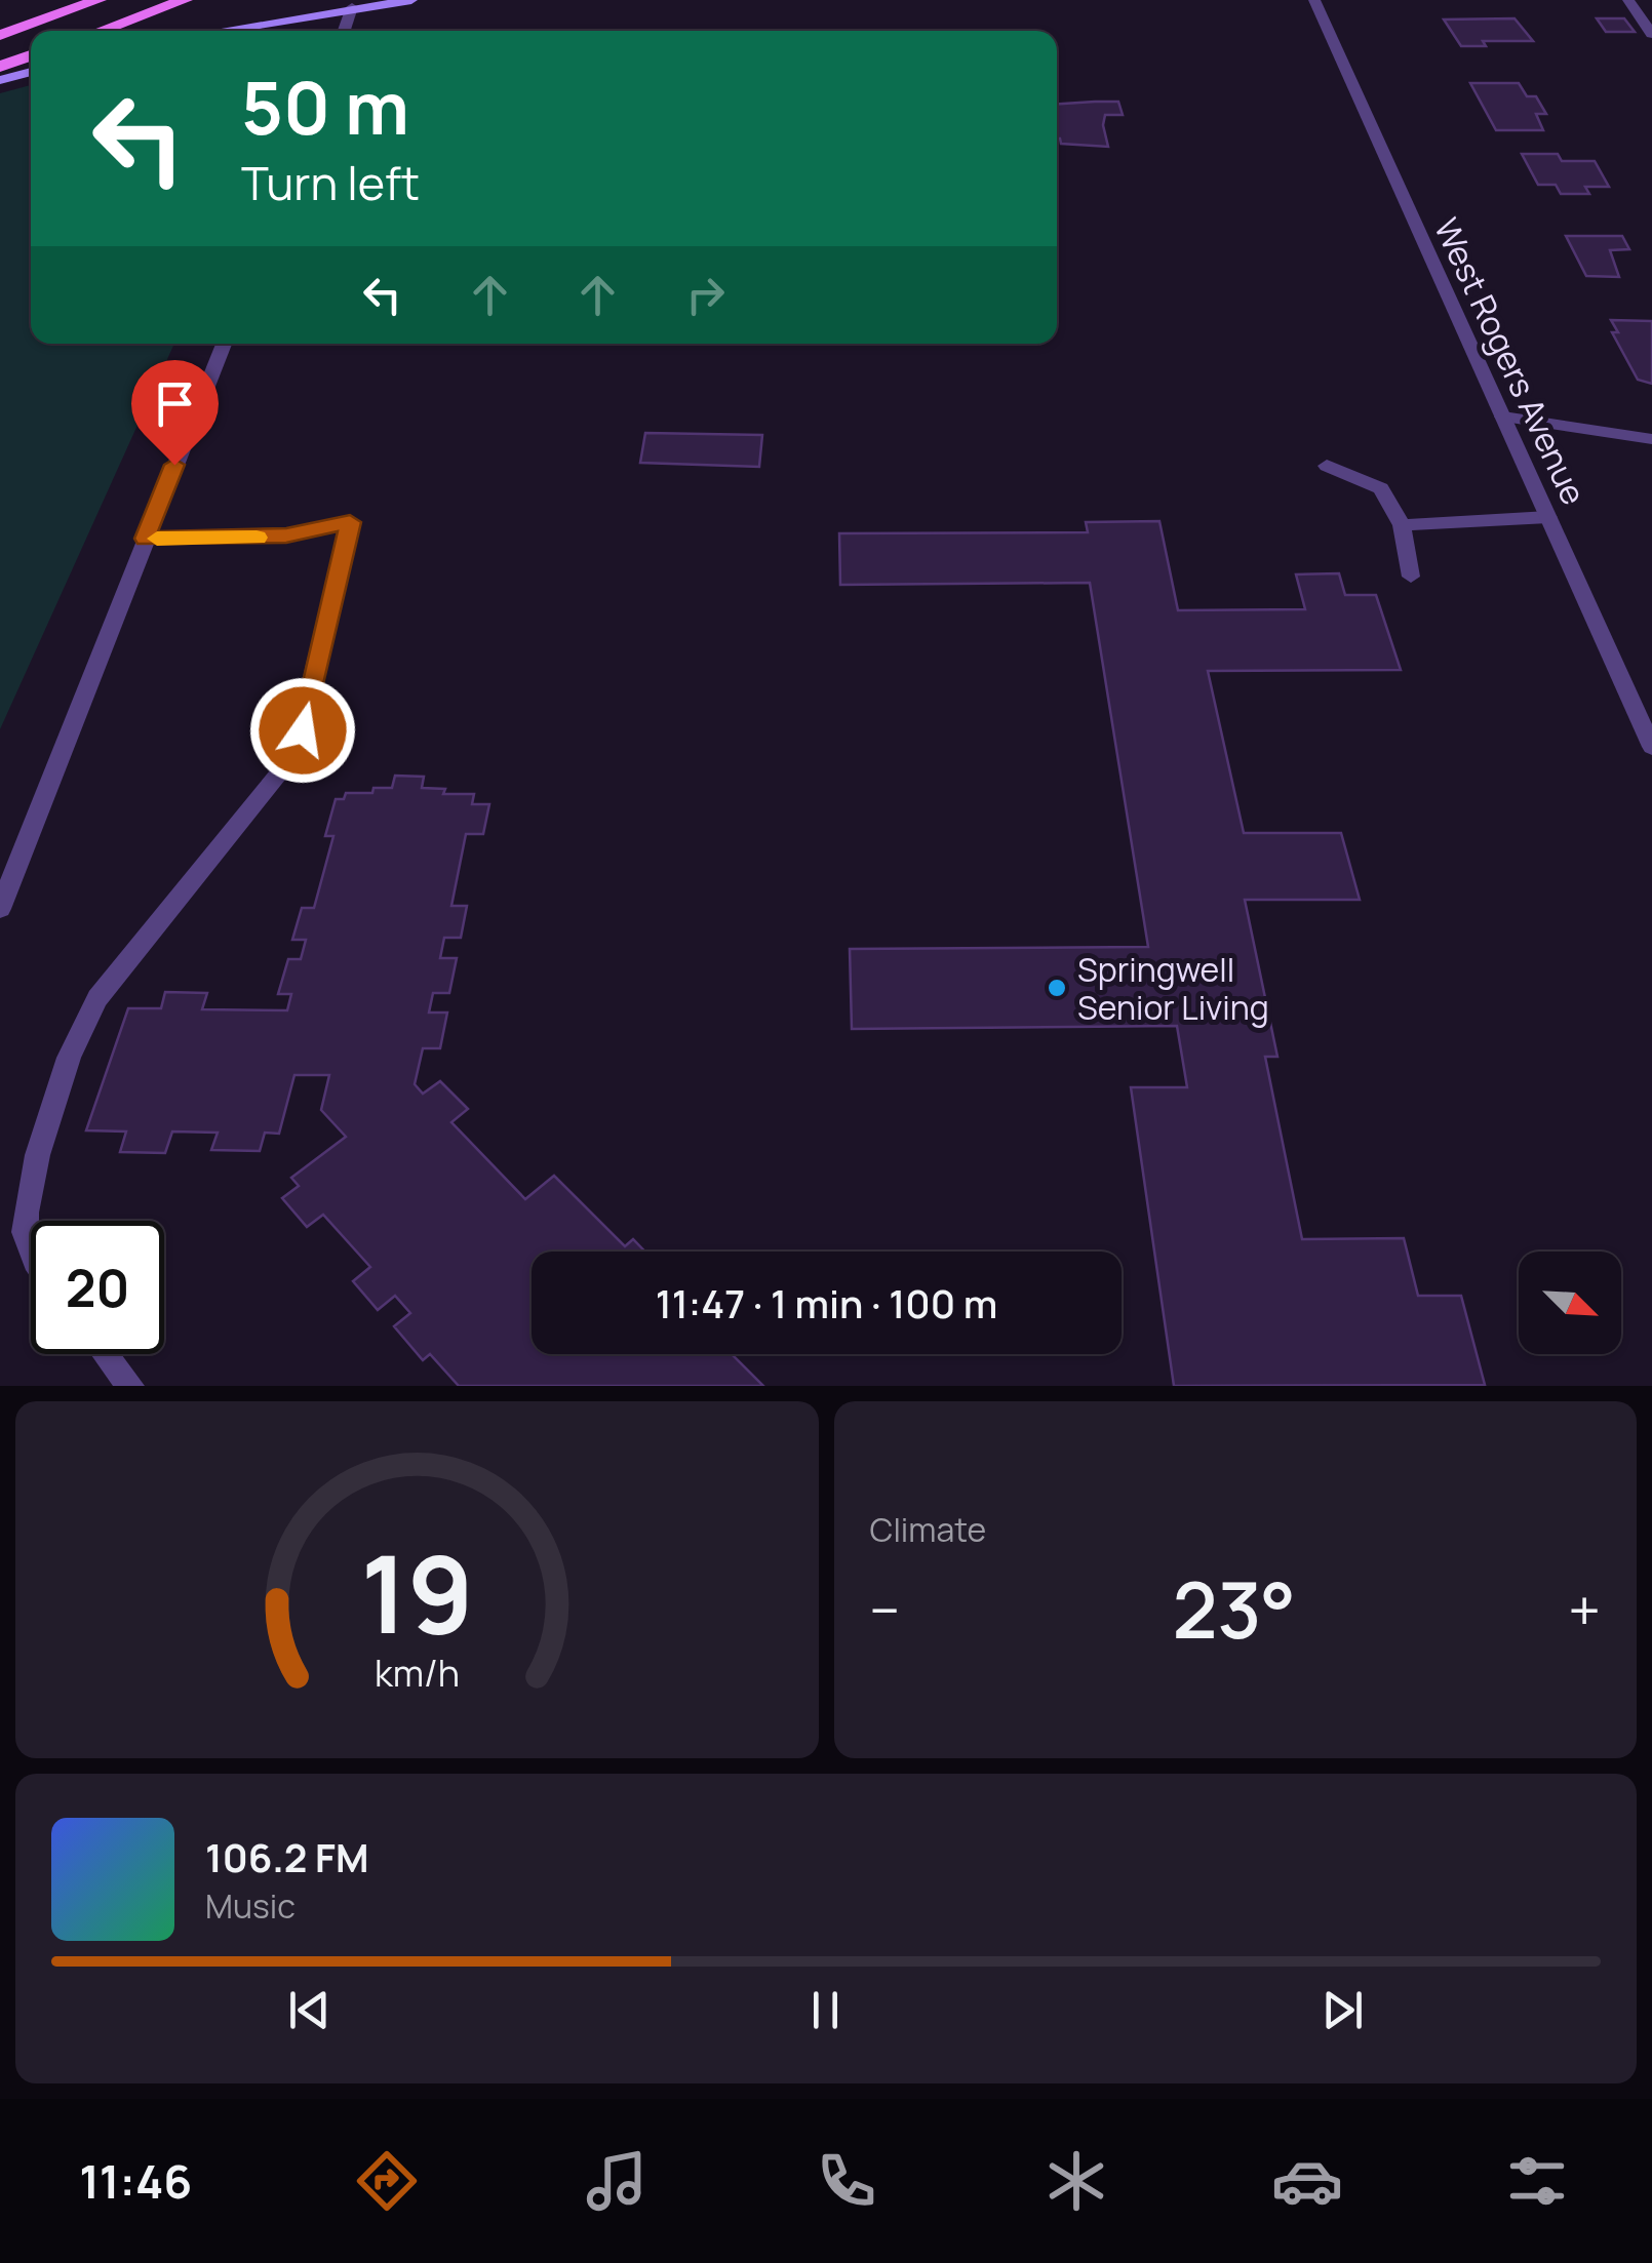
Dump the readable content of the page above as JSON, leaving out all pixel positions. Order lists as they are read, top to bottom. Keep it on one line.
{"streets":{"street":["West Rogers Avenue"]},"places":["Springwell Senior Living"],"north":"bottom right","page":{"turn":["50 m","Turn left"],"limit":"20","trip":"11:47 · 1 min · 100 m","tile":"Climate","heat":["−","23°","+"],"song":["106.2 FM","Music"],"tabs":"11:46","gauge":["19","km/h"]}}
